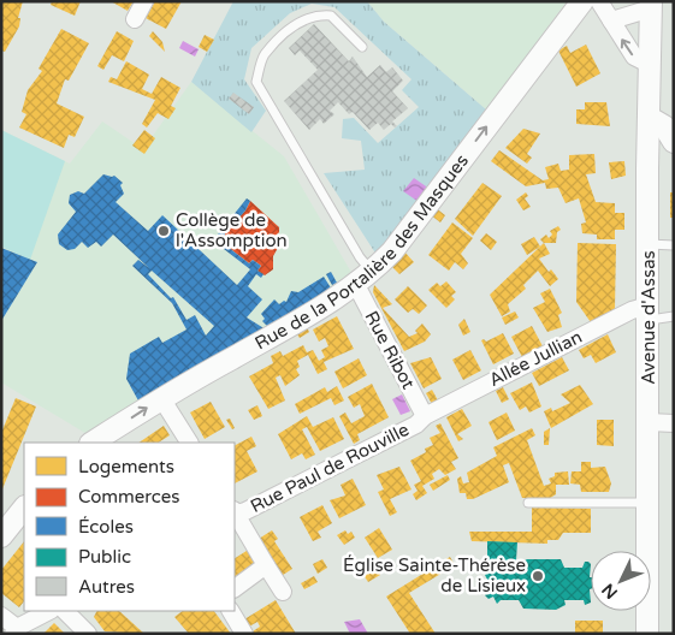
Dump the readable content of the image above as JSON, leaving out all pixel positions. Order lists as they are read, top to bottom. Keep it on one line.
{"streets":{"street":["Rue de la Portalière des Masques","Avenue d'Assas","Rue Ribot","Allée Jullian","Rue Paul de Rouville"]},"crossings":[["Rue de la Portalière des Masques","Rue Ribot"],["Avenue d'Assas","Allée Jullian"],["Rue Ribot","Allée Jullian"],["Rue Ribot","Rue Paul de Rouville"],["Allée Jullian","Rue Paul de Rouville"]],"one_way":["Rue de la Portalière des Masques"],"places":["Collège de l'Assomption","Église Sainte-Thérèse de Lisieux"],"legend":["Logements","Commerces","Écoles","Public","Autres"],"north":"bottom left"}
